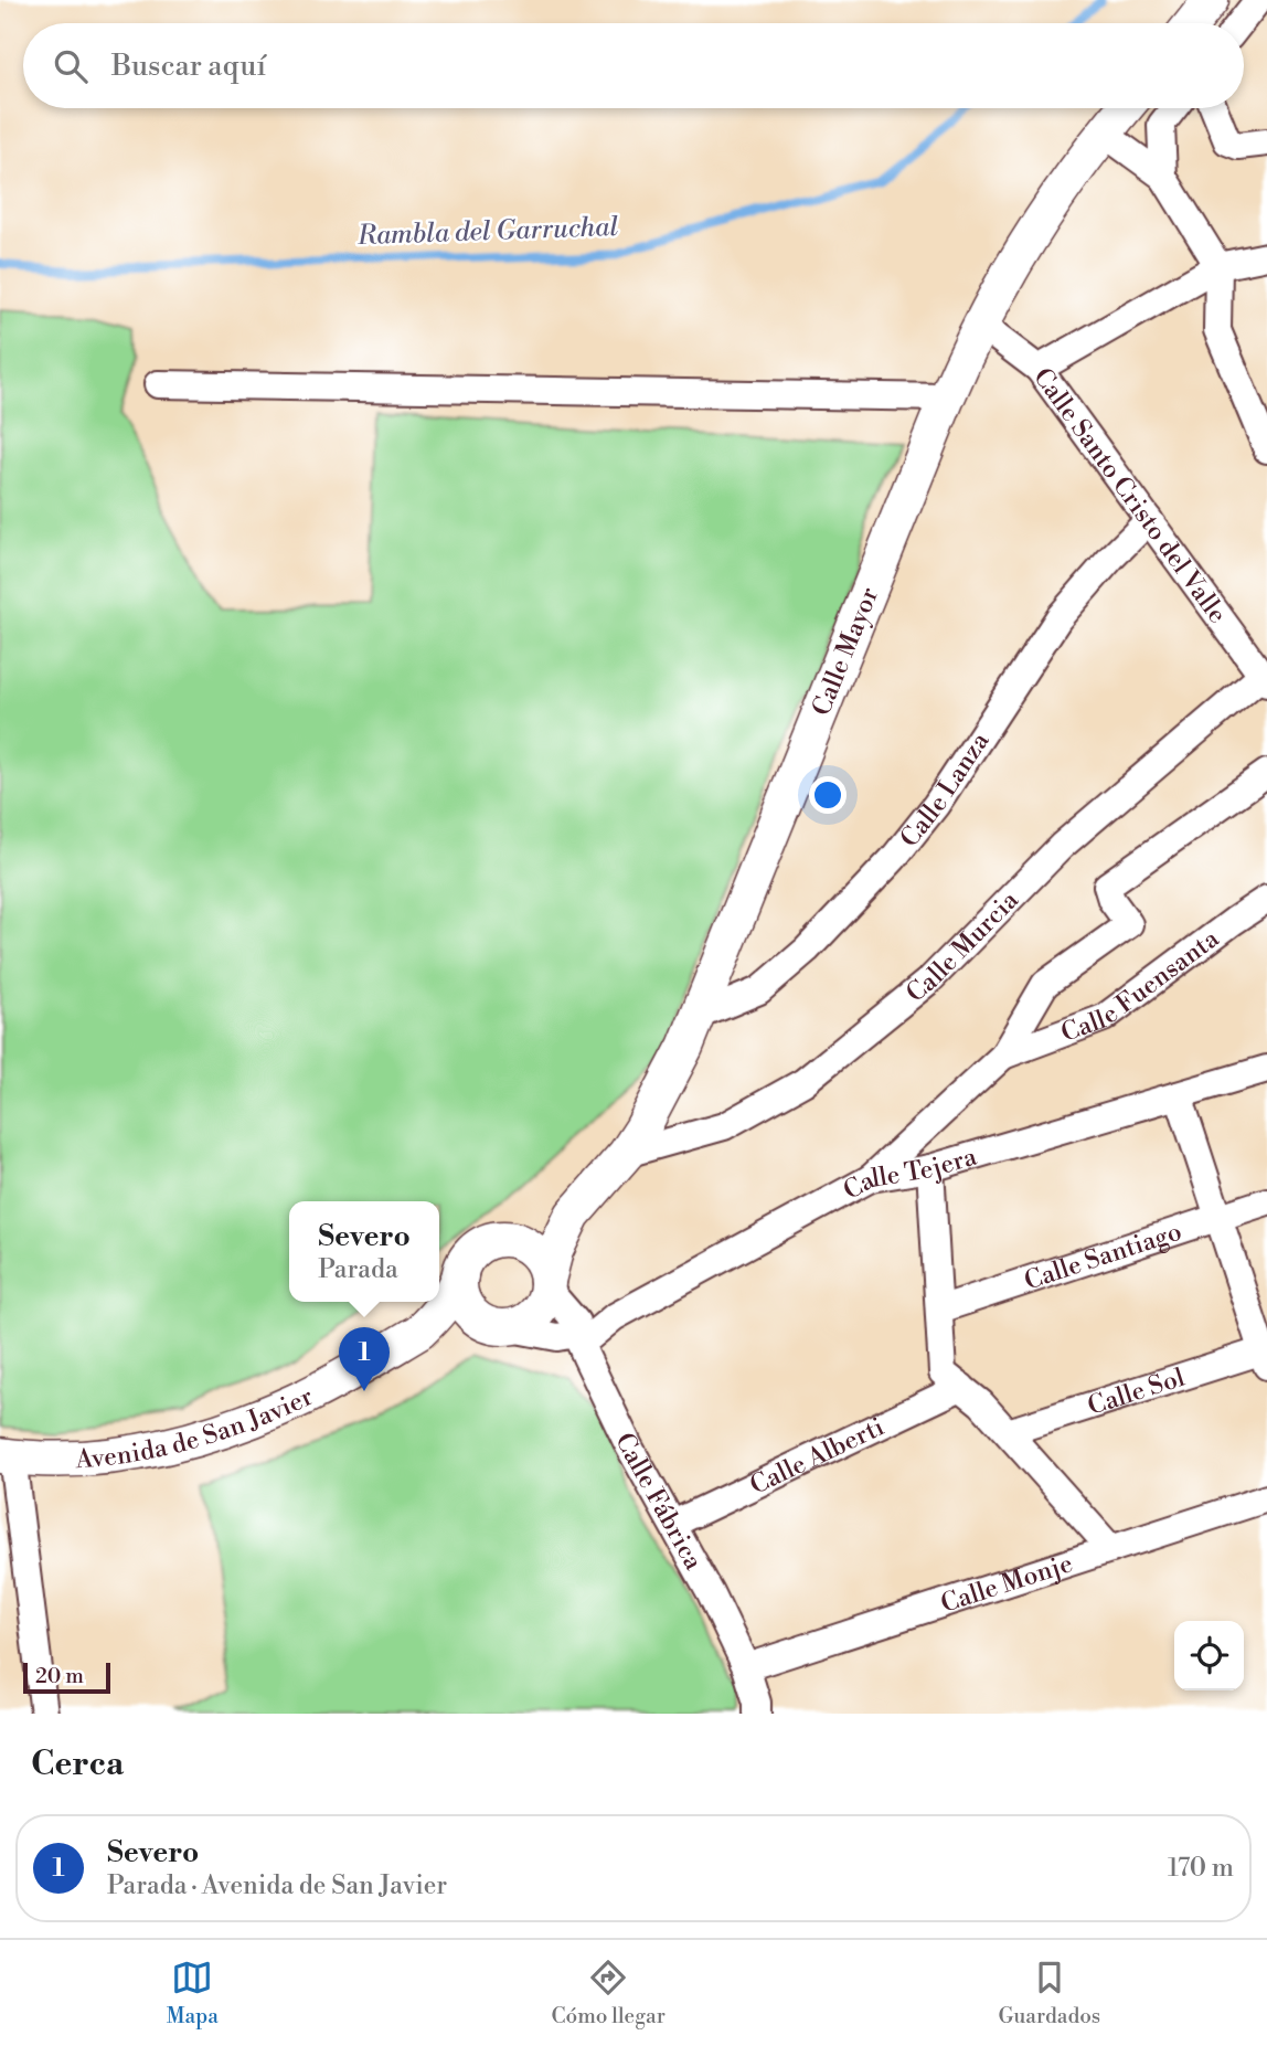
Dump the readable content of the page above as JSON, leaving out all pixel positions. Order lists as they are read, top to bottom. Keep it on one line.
{"streets":{"main road":["Calle Mayor","Avenida de San Javier"],"street":["Calle Santo Cristo del Valle","Calle Lanza","Calle Murcia","Calle Fuensanta","Calle Tejera","Calle Santiago","Calle Sol","Calle Alberti","Calle Fábrica","Calle Monje"]},"crossings":[["Calle Santo Cristo del Valle","Calle Mayor"],["Calle Santo Cristo del Valle","Calle Lanza"],["Calle Santo Cristo del Valle","Calle Murcia"],["Calle Mayor","Calle Lanza"],["Calle Mayor","Calle Murcia"],["Calle Mayor","Avenida de San Javier"],["Calle Mayor","Calle Fábrica"],["Calle Tejera","Calle Fábrica"],["Avenida de San Javier","Calle Fábrica"],["Calle Alberti","Calle Fábrica"],["Calle Fábrica","Calle Monje"]],"water":["Rambla del Garruchal"],"scale_bar":"20 m","page":{"search":"Buscar aquí","popup":["Severo","Parada"],"pins":"1","scale":"20 m","heading":"Cerca","list":[{"mark":"1","name":"Severo","note":"Parada · Avenida de San Javier","value":"170 m"}],"nav":["Mapa","Cómo llegar","Guardados"]}}
